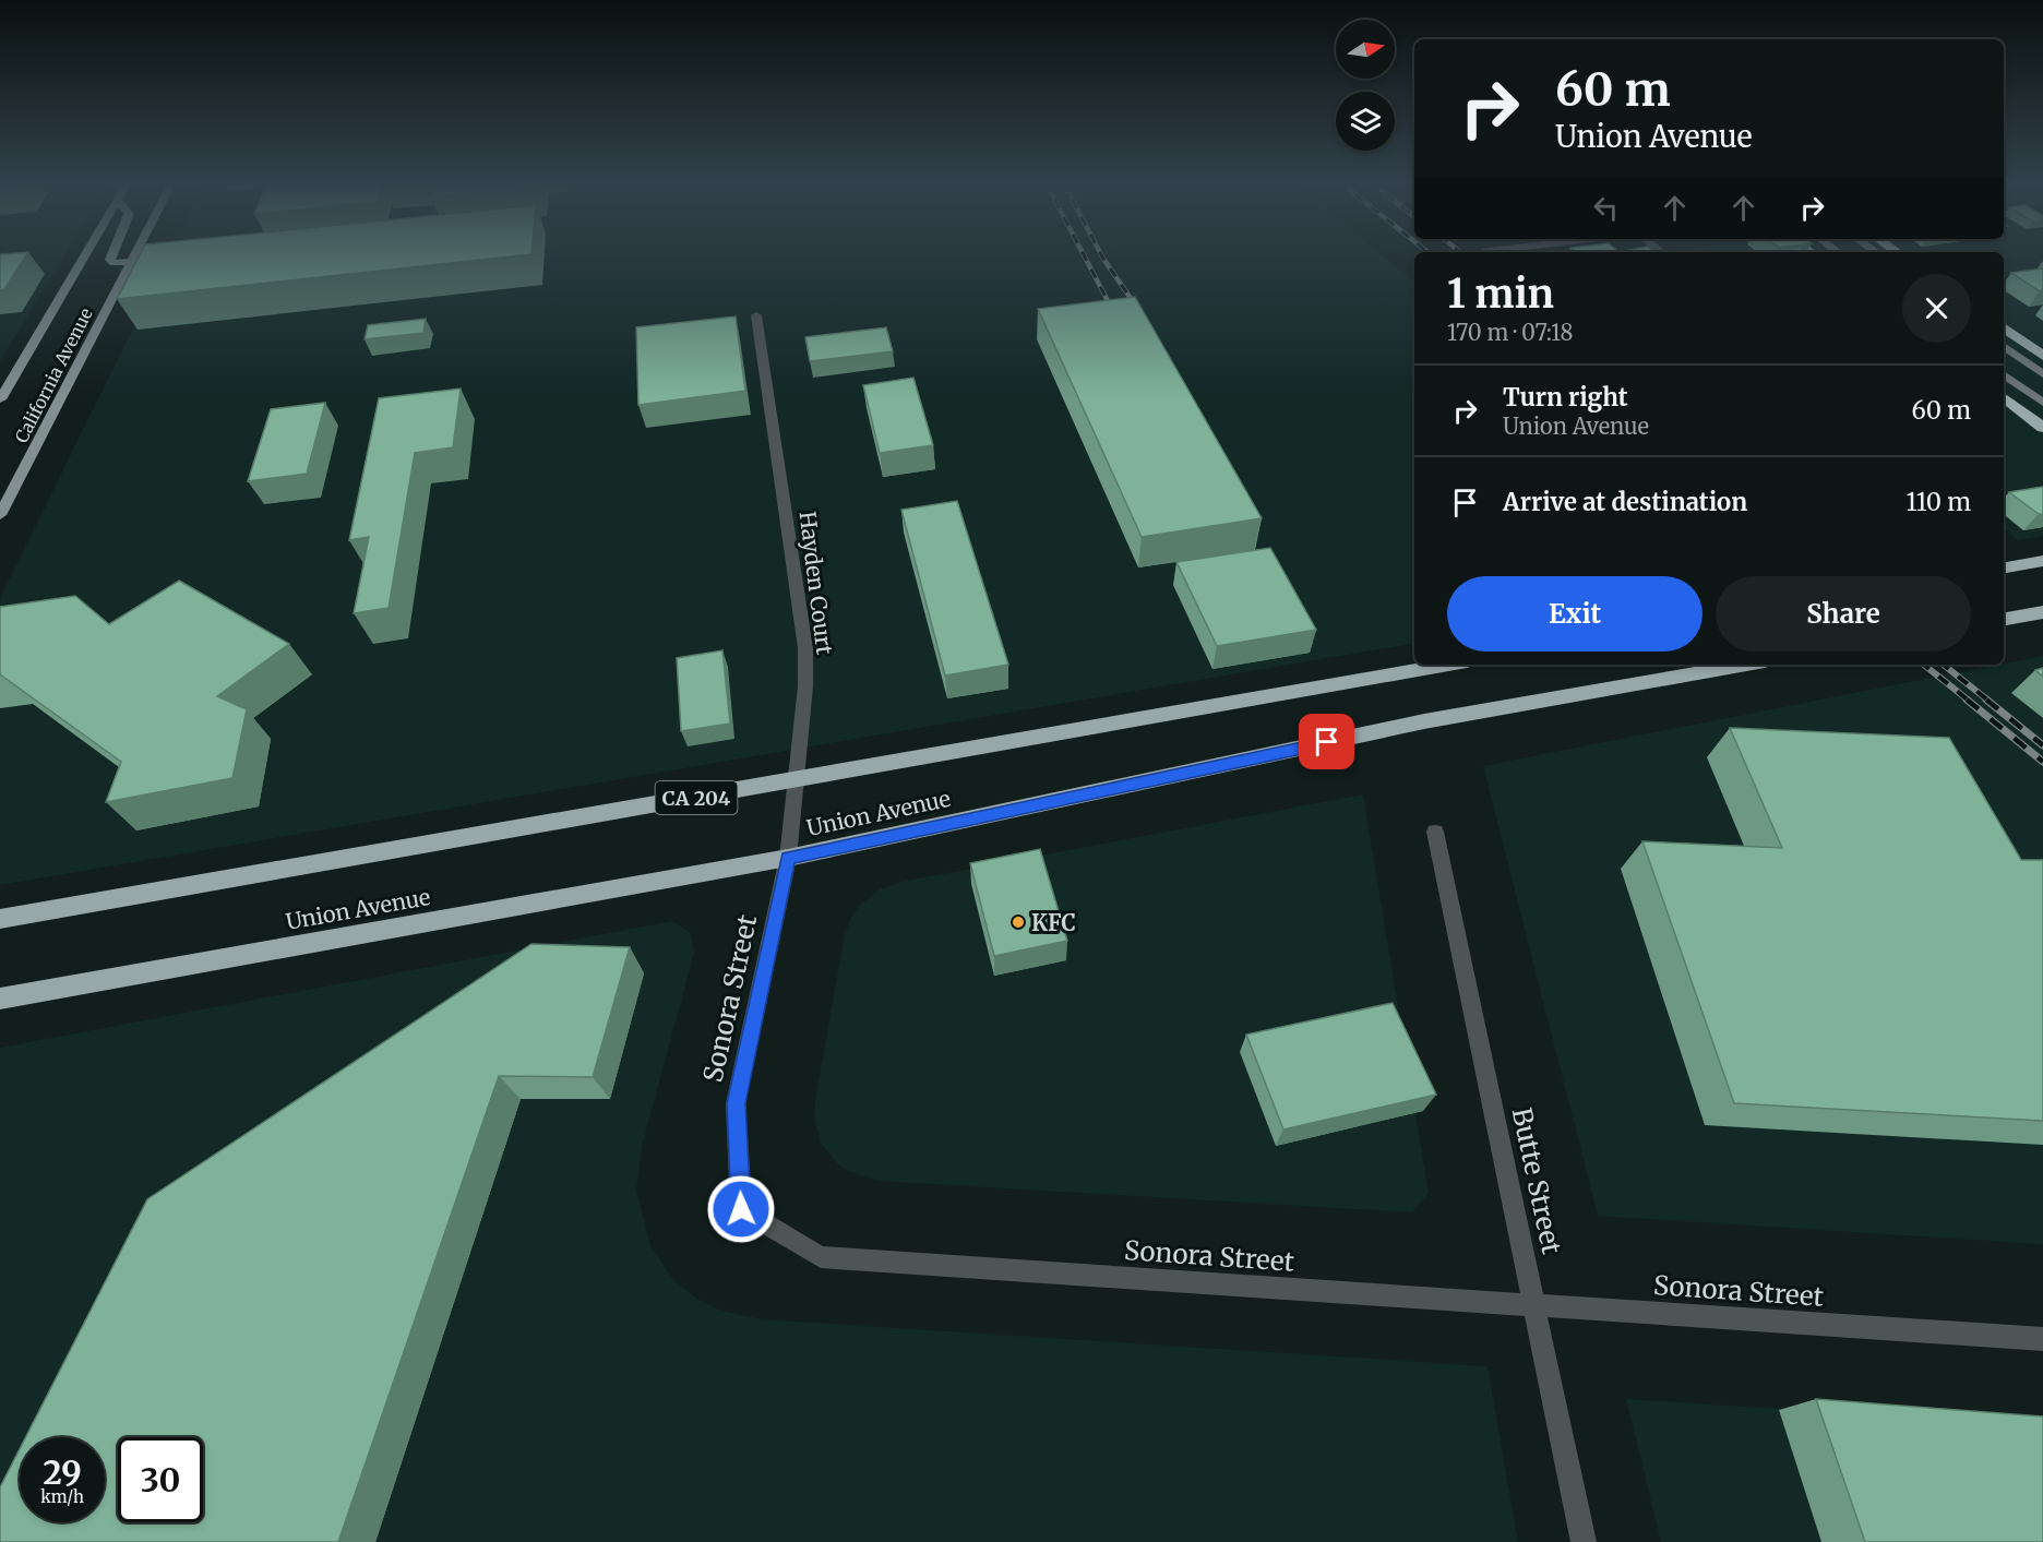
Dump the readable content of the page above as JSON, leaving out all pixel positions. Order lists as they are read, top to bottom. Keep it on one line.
{"streets":{"highway":["CA 204","Union Avenue"],"main road":["California Avenue"],"street":["Hayden Court","Sonora Street","Butte Street"]},"crossings":[["Hayden Court","Union Avenue"],["Hayden Court","Sonora Street"],["Union Avenue","Sonora Street"],["Sonora Street","Butte Street"]],"places":["KFC"],"north":"right","page":{"turn":["60 m","Union Avenue"],"heading":["1 min","170 m · 07:18"],"list":[{"name":"Turn right","note":"Union Avenue","value":"60 m"},{"name":"Arrive at destination","value":"110 m"}],"buttons":["Exit","Share"],"speed":"29 km/h","limit":"30"}}
